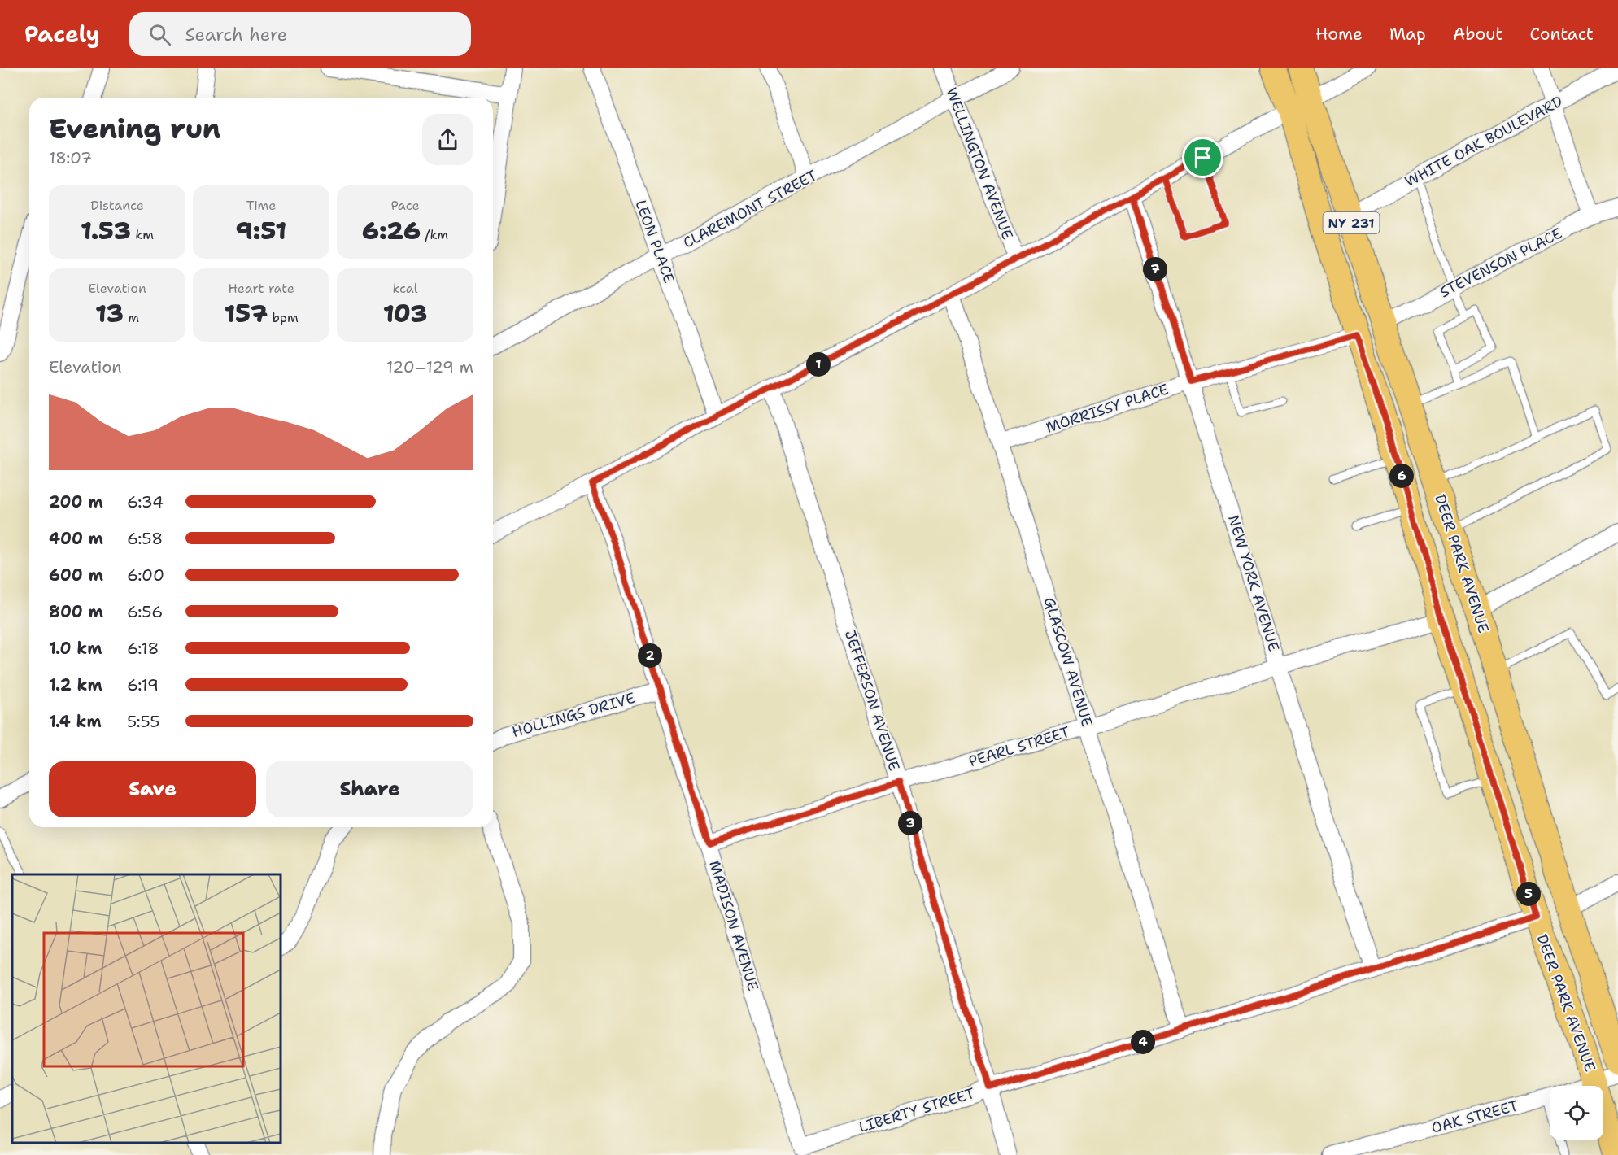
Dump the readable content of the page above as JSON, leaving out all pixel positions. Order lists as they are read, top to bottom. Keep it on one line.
{"streets":{"main road":["NY 231","DEER PARK AVENUE"],"street":["WHITE OAK BOULEVARD","WELLINGTON AVENUE","CLAREMONT STREET","LEON PLACE","STEVENSON PLACE","MORRISSY PLACE","NEW YORK AVENUE","GLASCOW AVENUE","JEFFERSON AVENUE","HOLLINGS DRIVE","PEARL STREET","MADISON AVENUE","LIBERTY STREET","OAK STREET"]},"crossings":[["WHITE OAK BOULEVARD","DEER PARK AVENUE"],["WELLINGTON AVENUE","CLAREMONT STREET"],["CLAREMONT STREET","LEON PLACE"],["STEVENSON PLACE","DEER PARK AVENUE"],["MORRISSY PLACE","DEER PARK AVENUE"],["MORRISSY PLACE","NEW YORK AVENUE"],["MORRISSY PLACE","GLASCOW AVENUE"],["DEER PARK AVENUE","PEARL STREET"],["DEER PARK AVENUE","LIBERTY STREET"],["DEER PARK AVENUE","OAK STREET"],["NEW YORK AVENUE","PEARL STREET"],["NEW YORK AVENUE","LIBERTY STREET"],["GLASCOW AVENUE","PEARL STREET"],["GLASCOW AVENUE","LIBERTY STREET"],["JEFFERSON AVENUE","PEARL STREET"],["JEFFERSON AVENUE","LIBERTY STREET"],["HOLLINGS DRIVE","MADISON AVENUE"],["PEARL STREET","MADISON AVENUE"],["MADISON AVENUE","LIBERTY STREET"]],"page":{"header":"Pacely","search":"Search here","nav":["Home","Map","About","Contact"],"heading":["Evening run","18:07"],"stats":[["Distance","1.53 km"],["Time","9:51"],["Pace","6:26 /km"],["Elevation","13 m"],["Heart rate","157 bpm"],["kcal","103"]],"pins":["7","1","6","2","3","5","4"],"chart":["Elevation","120–129 m"],"list":[{"name":"200 m","note":"6:34"},{"name":"400 m","note":"6:58"},{"name":"600 m","note":"6:00"},{"name":"800 m","note":"6:56"},{"name":"1.0 km","note":"6:18"},{"name":"1.2 km","note":"6:19"},{"name":"1.4 km","note":"5:55"}],"buttons":["Save","Share"]}}
